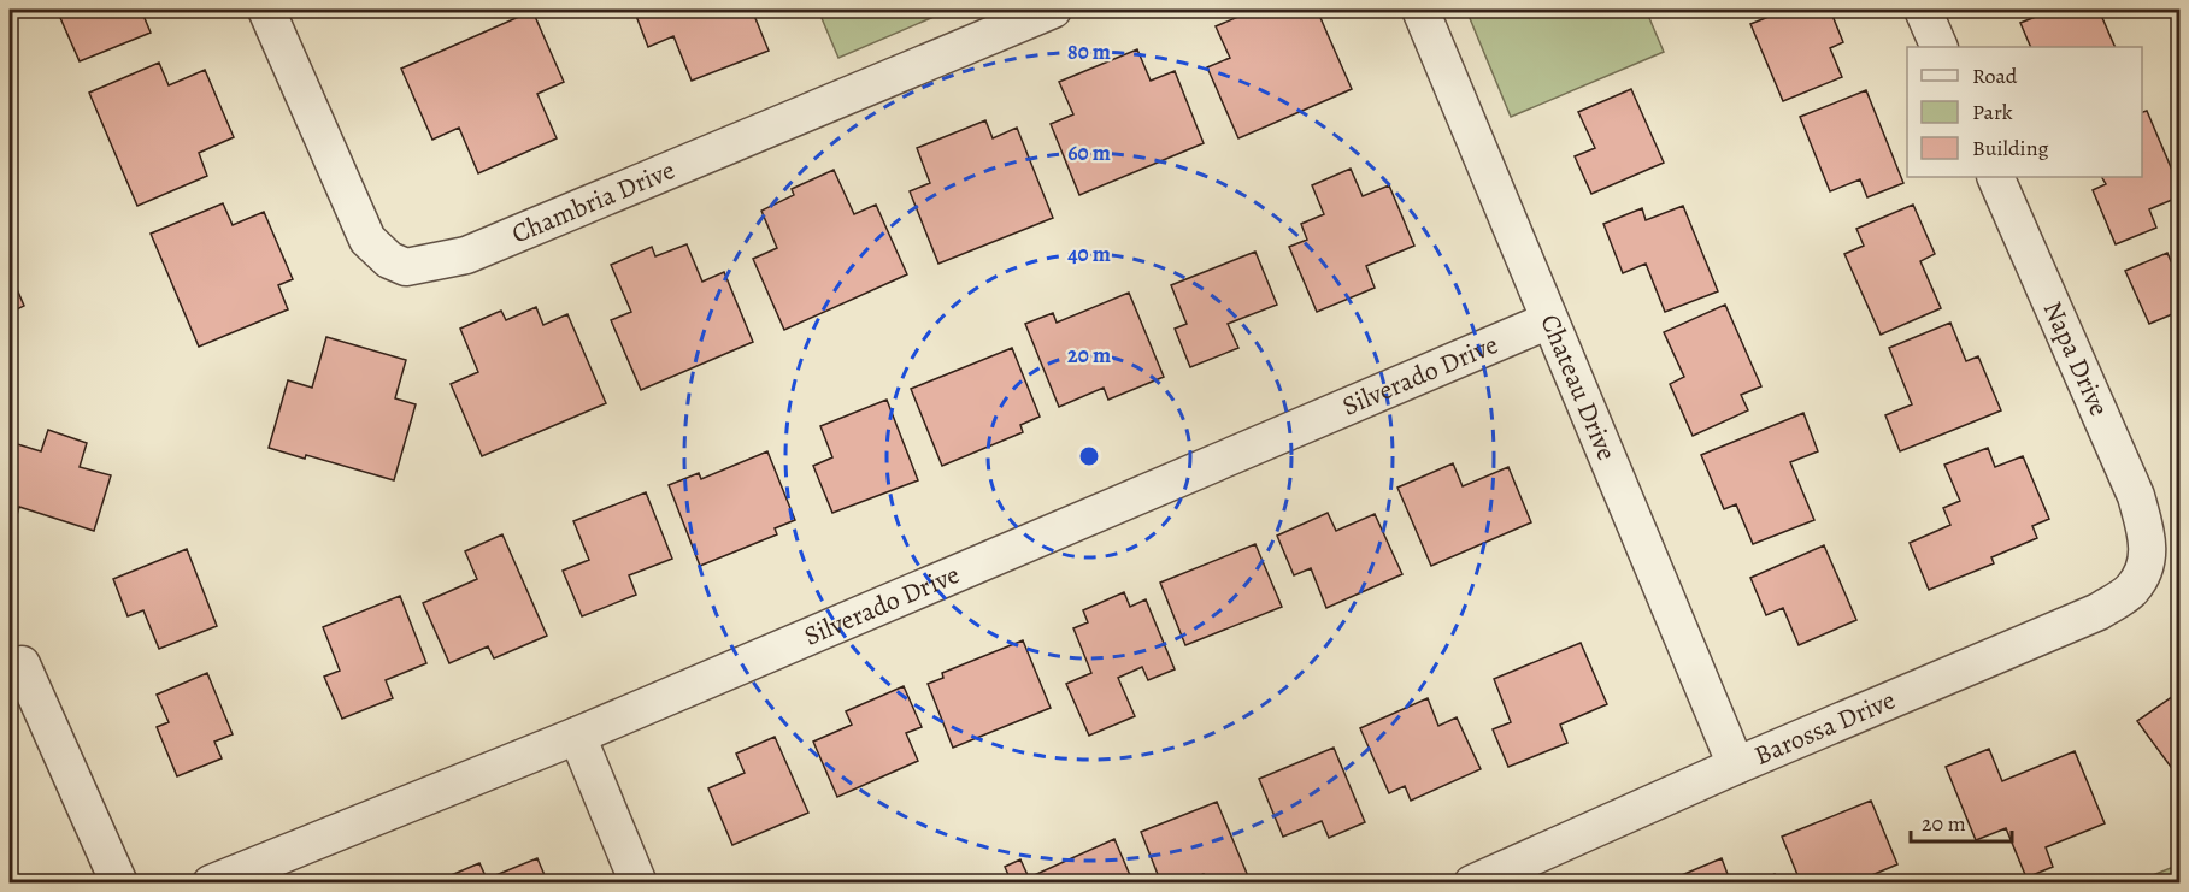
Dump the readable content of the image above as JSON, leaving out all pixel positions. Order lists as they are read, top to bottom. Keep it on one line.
{"streets":{"street":["Chambria Drive","Napa Drive","Silverado Drive","Chateau Drive","Barossa Drive"]},"crossings":[["Napa Drive","Barossa Drive"],["Silverado Drive","Chateau Drive"],["Chateau Drive","Barossa Drive"]],"legend":["Road","Park","Building"],"scale_bar":"20 m","rings":["80 m","60 m","40 m","20 m"]}
